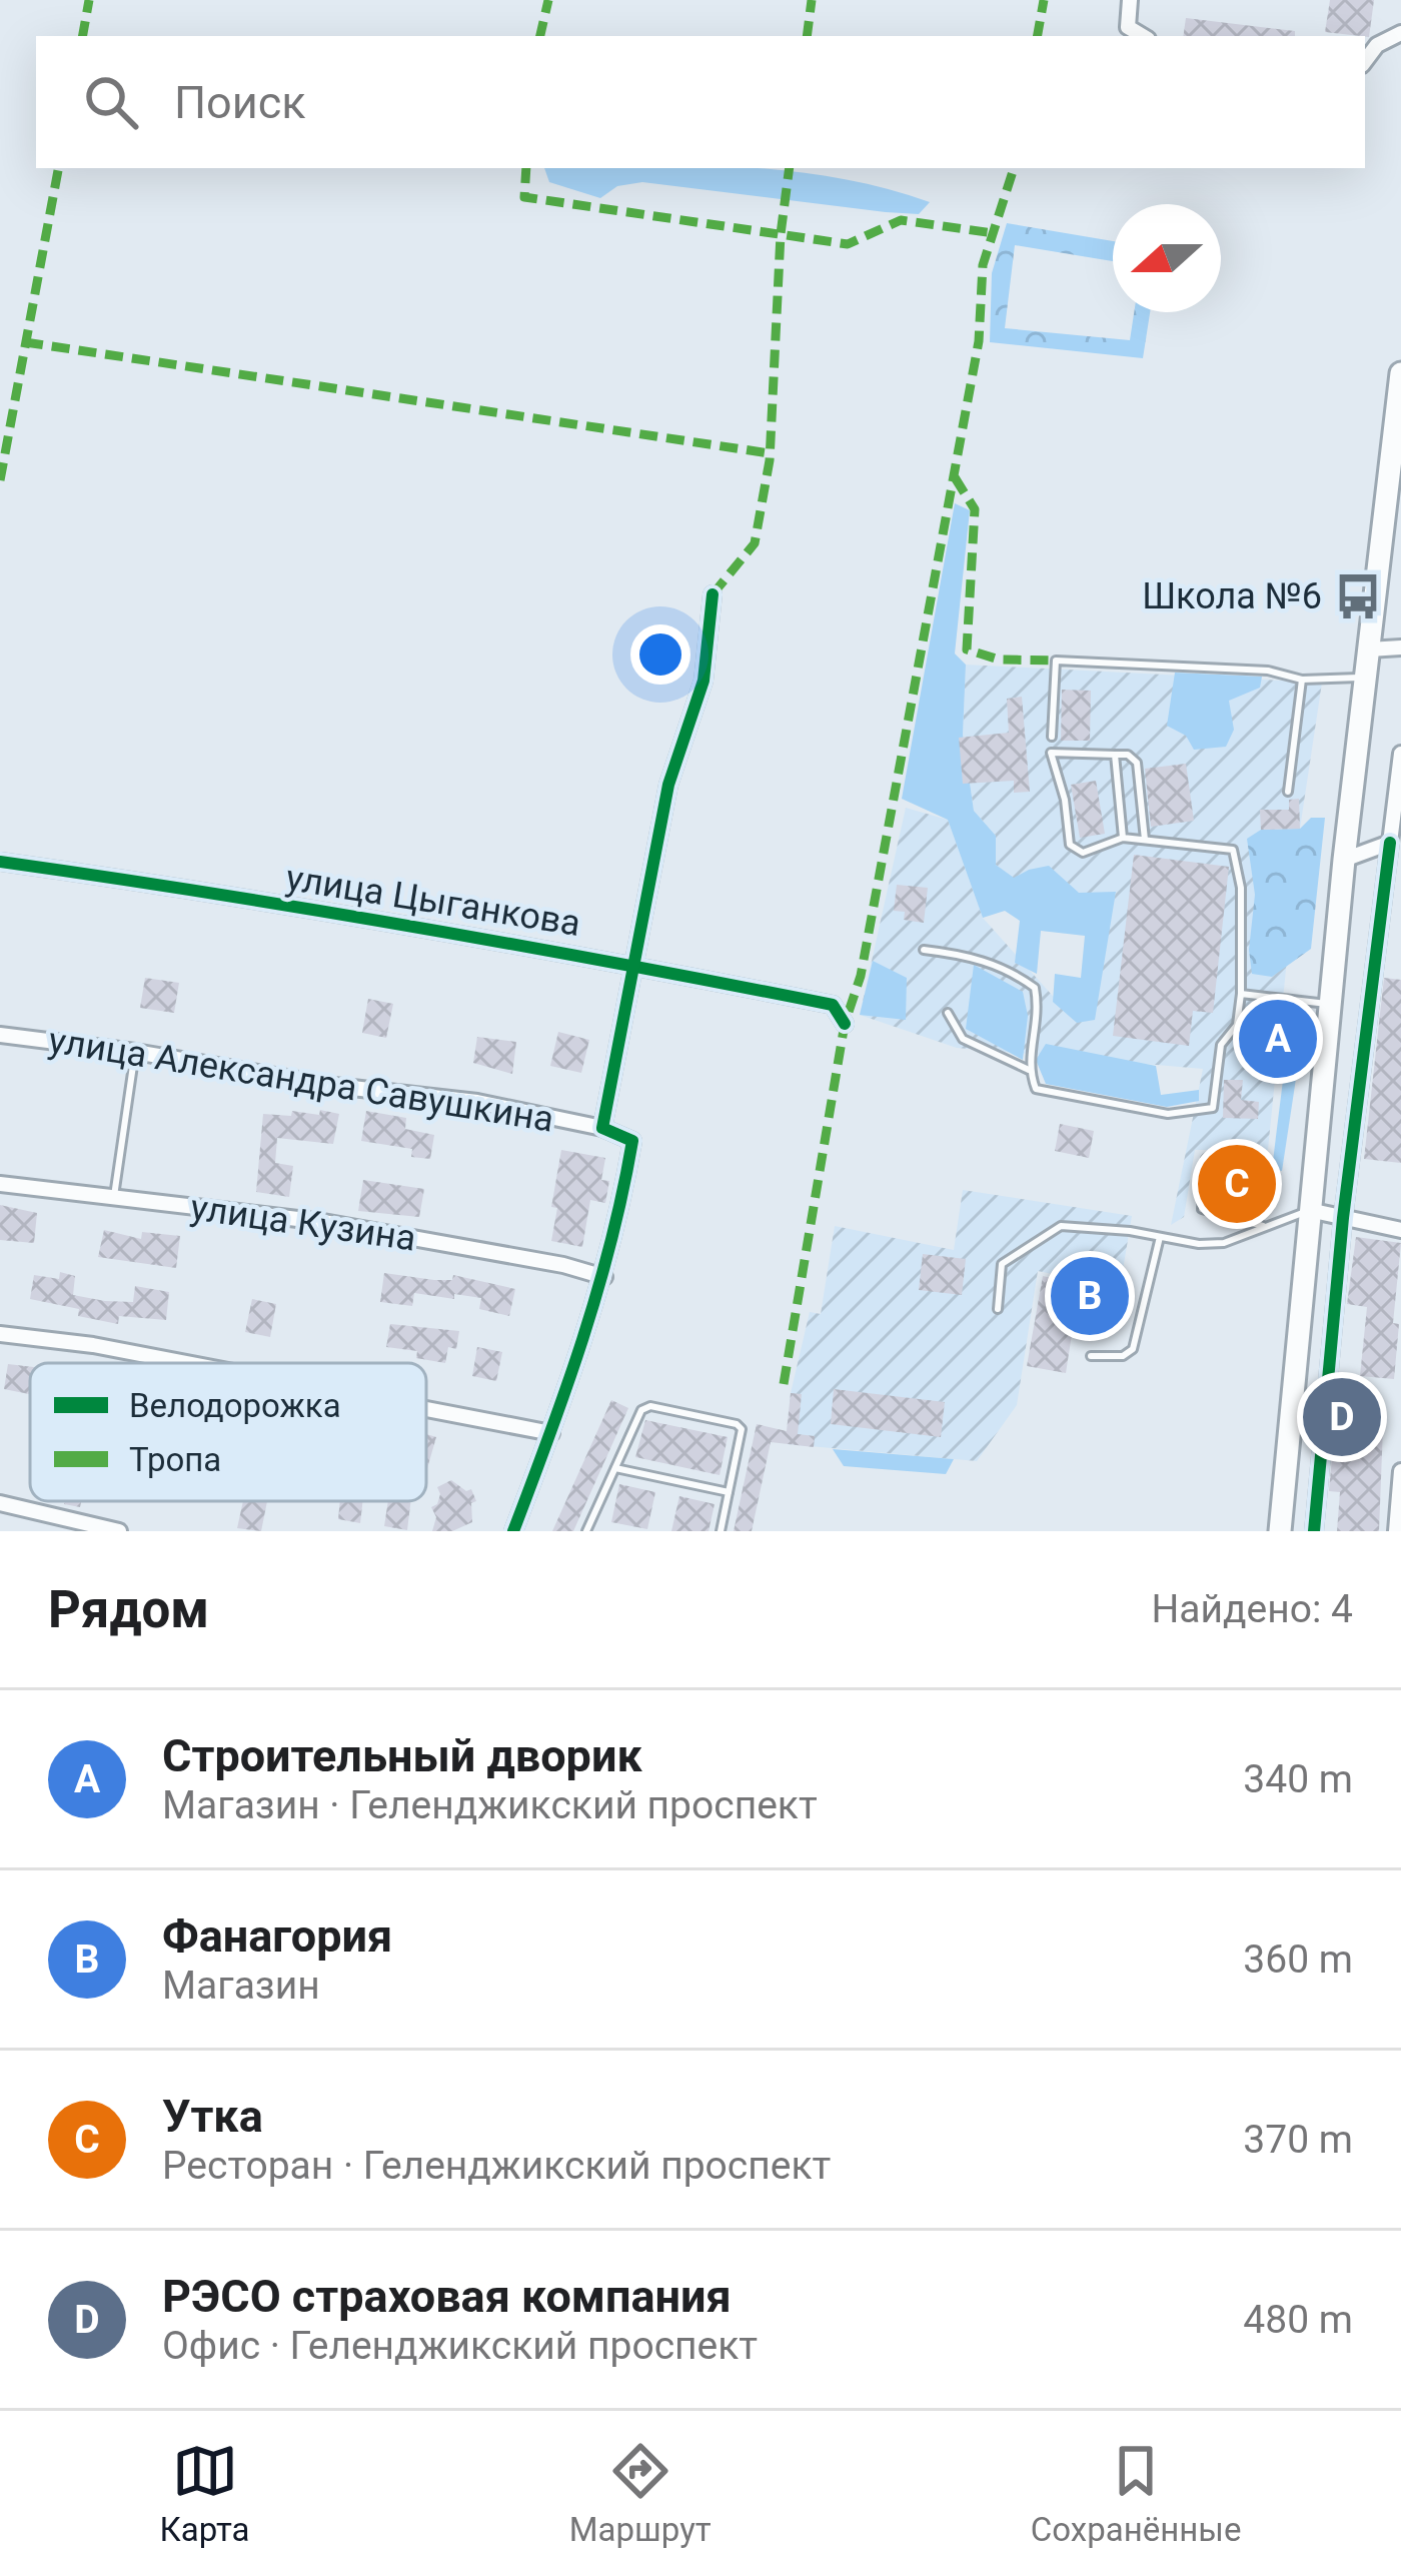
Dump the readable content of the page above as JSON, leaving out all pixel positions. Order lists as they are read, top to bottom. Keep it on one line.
{"streets":{"street":["улица Цыганкова","улица Александра Савушкина","улица Кузина"]},"places":{"bus stop":["Школа №6"]},"legend":["Велодорожка","Тропа"],"north":"left","page":{"search":"Поиск","pins":["A","C","B","D"],"heading":["Рядом","Найдено: 4"],"list":[{"mark":"A","name":"Строительный дворик","note":"Магазин · Геленджикский проспект","value":"340 m"},{"mark":"B","name":"Фанагория","note":"Магазин","value":"360 m"},{"mark":"C","name":"Утка","note":"Ресторан · Геленджикский проспект","value":"370 m"},{"mark":"D","name":"РЭСО страховая компания","note":"Офис · Геленджикский проспект","value":"480 m"}],"nav":["Карта","Маршрут","Сохранённые"]}}
